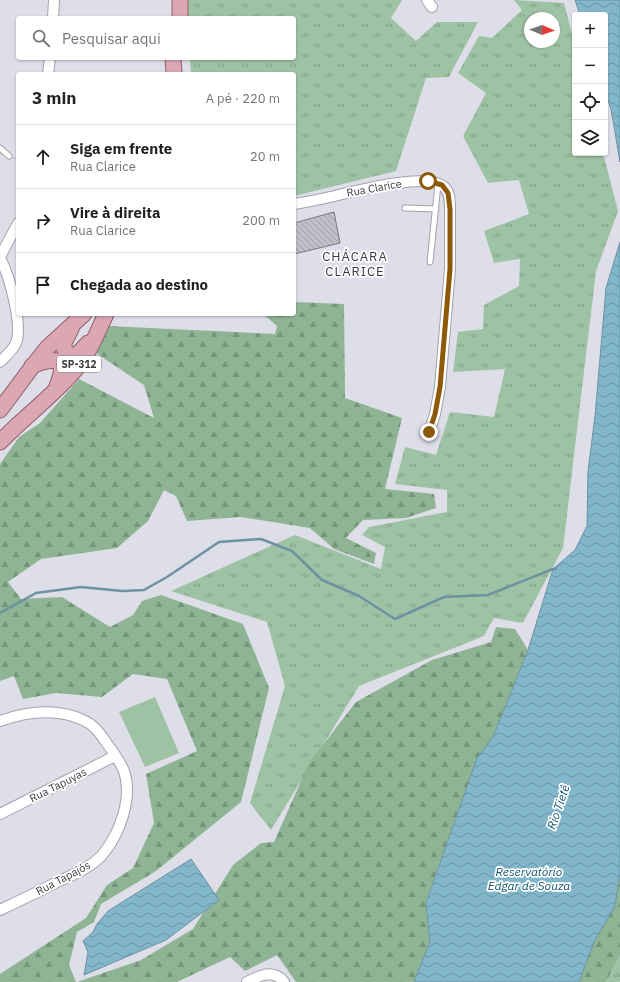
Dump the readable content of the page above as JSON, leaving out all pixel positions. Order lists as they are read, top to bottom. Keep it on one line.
{"streets":{"main road":["SP-312"],"street":["Rua Clarice","Rua Tapuyas","Rua Tapajós"]},"crossings":[["Rua Tapuyas","Rua Tapajós"]],"districts":["CHÁCARA CLARICE"],"water":["Rio Tietê","Reservatório Edgar de Souza"],"north":"right","page":{"map_buttons":["+","−"],"search":"Pesquisar aqui","heading":["3 min","A pé · 220 m"],"list":[["Siga em frente","Rua Clarice","20 m"],["Vire à direita","Rua Clarice","200 m"],"Chegada ao destino"]}}
